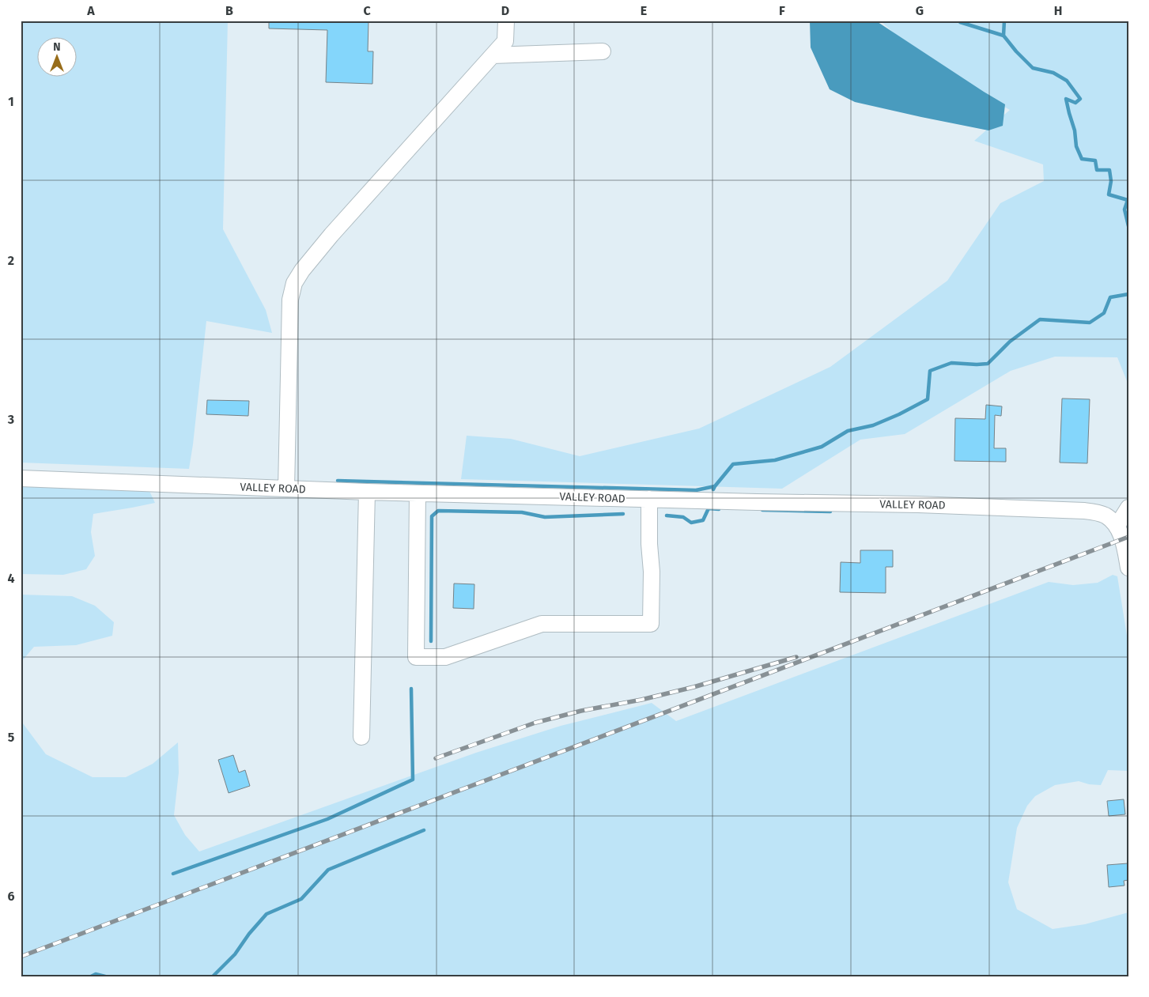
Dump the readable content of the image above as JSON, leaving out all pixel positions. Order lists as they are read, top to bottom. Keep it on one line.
{"streets":{"street":["VALLEY ROAD"]},"north":"top","grid":{"columns":["A","B","C","D","E","F","G","H"],"rows":["1","2","3","4","5","6"]}}
